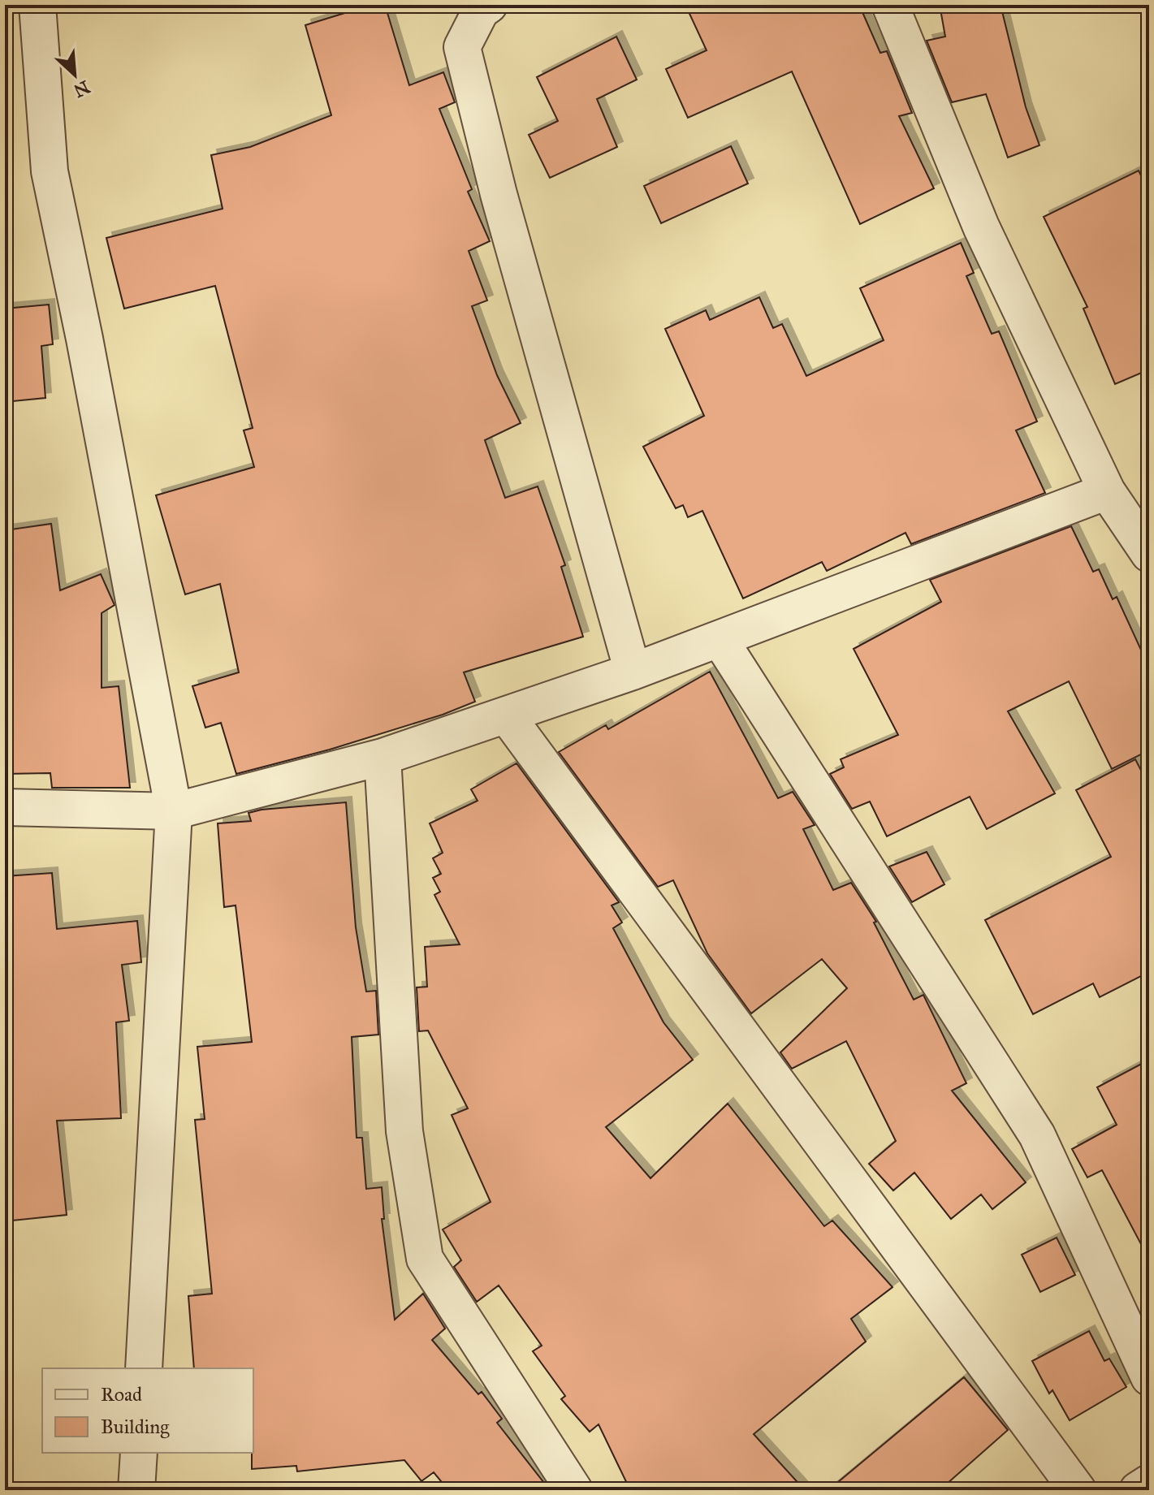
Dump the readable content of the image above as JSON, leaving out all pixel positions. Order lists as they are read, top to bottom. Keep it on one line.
{"legend":["Road","Building"],"north":"bottom right"}
